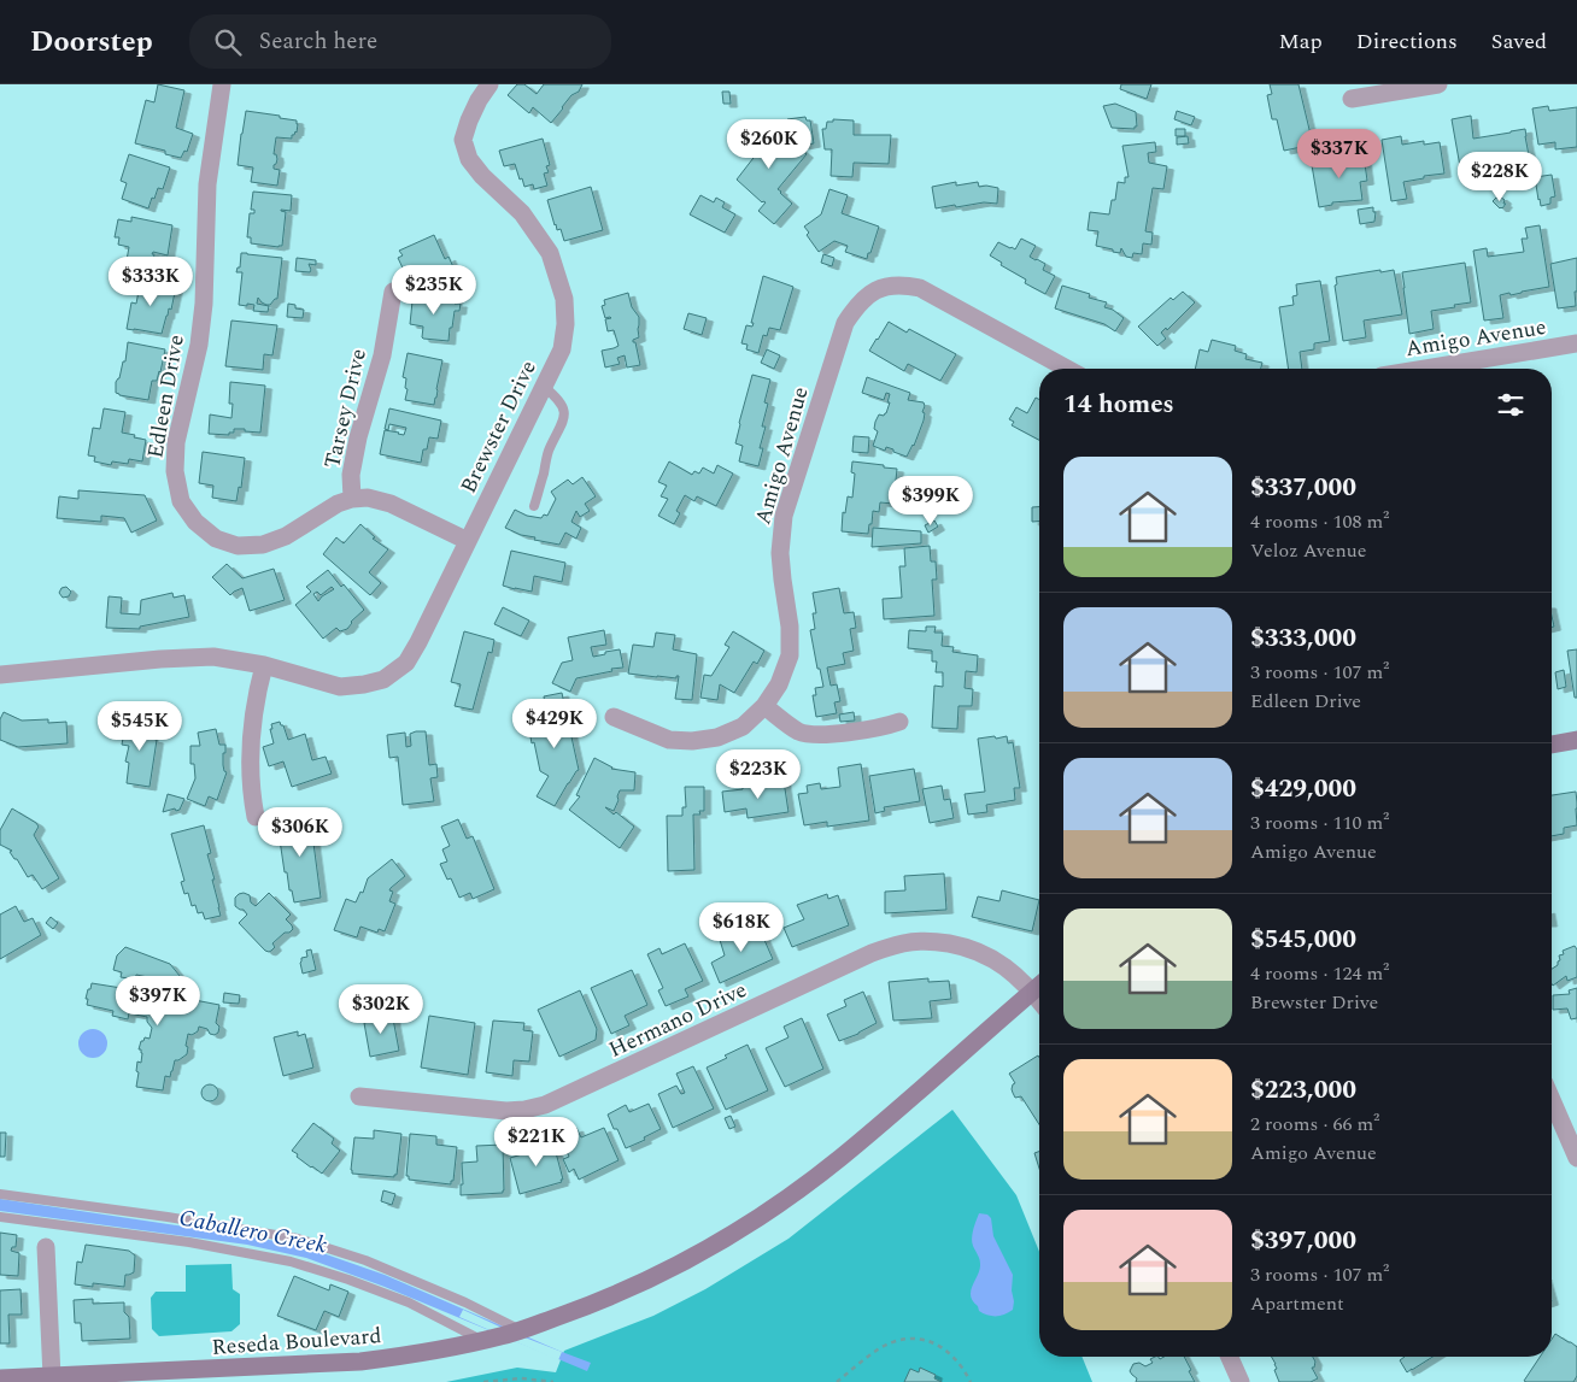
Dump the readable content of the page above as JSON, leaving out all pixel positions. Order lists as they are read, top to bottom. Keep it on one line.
{"streets":{"main road":["Reseda Boulevard"],"street":["Amigo Avenue","Edleen Drive","Tarsey Drive","Brewster Drive","Hermano Drive"]},"crossings":[["Edleen Drive","Tarsey Drive"],["Edleen Drive","Brewster Drive"],["Hermano Drive","Reseda Boulevard"]],"water":["Caballero Creek"],"page":{"header":"Doorstep","search":"Search here","nav":["Map","Directions","Saved"],"price":["$260K","$337K","$228K","$333K","$235K","$399K","$429K","$545K","$223K","$306K","$618K","$397K","$302K","$221K"],"heading":"14 homes","list":[{"name":"$337,000","note":"4 rooms · 108 m² · Veloz Avenue"},{"name":"$333,000","note":"3 rooms · 107 m² · Edleen Drive"},{"name":"$429,000","note":"3 rooms · 110 m² · Amigo Avenue"},{"name":"$545,000","note":"4 rooms · 124 m² · Brewster Drive"},{"name":"$223,000","note":"2 rooms · 66 m² · Amigo Avenue"},{"name":"$397,000","note":"3 rooms · 107 m² · Apartment"}]}}
